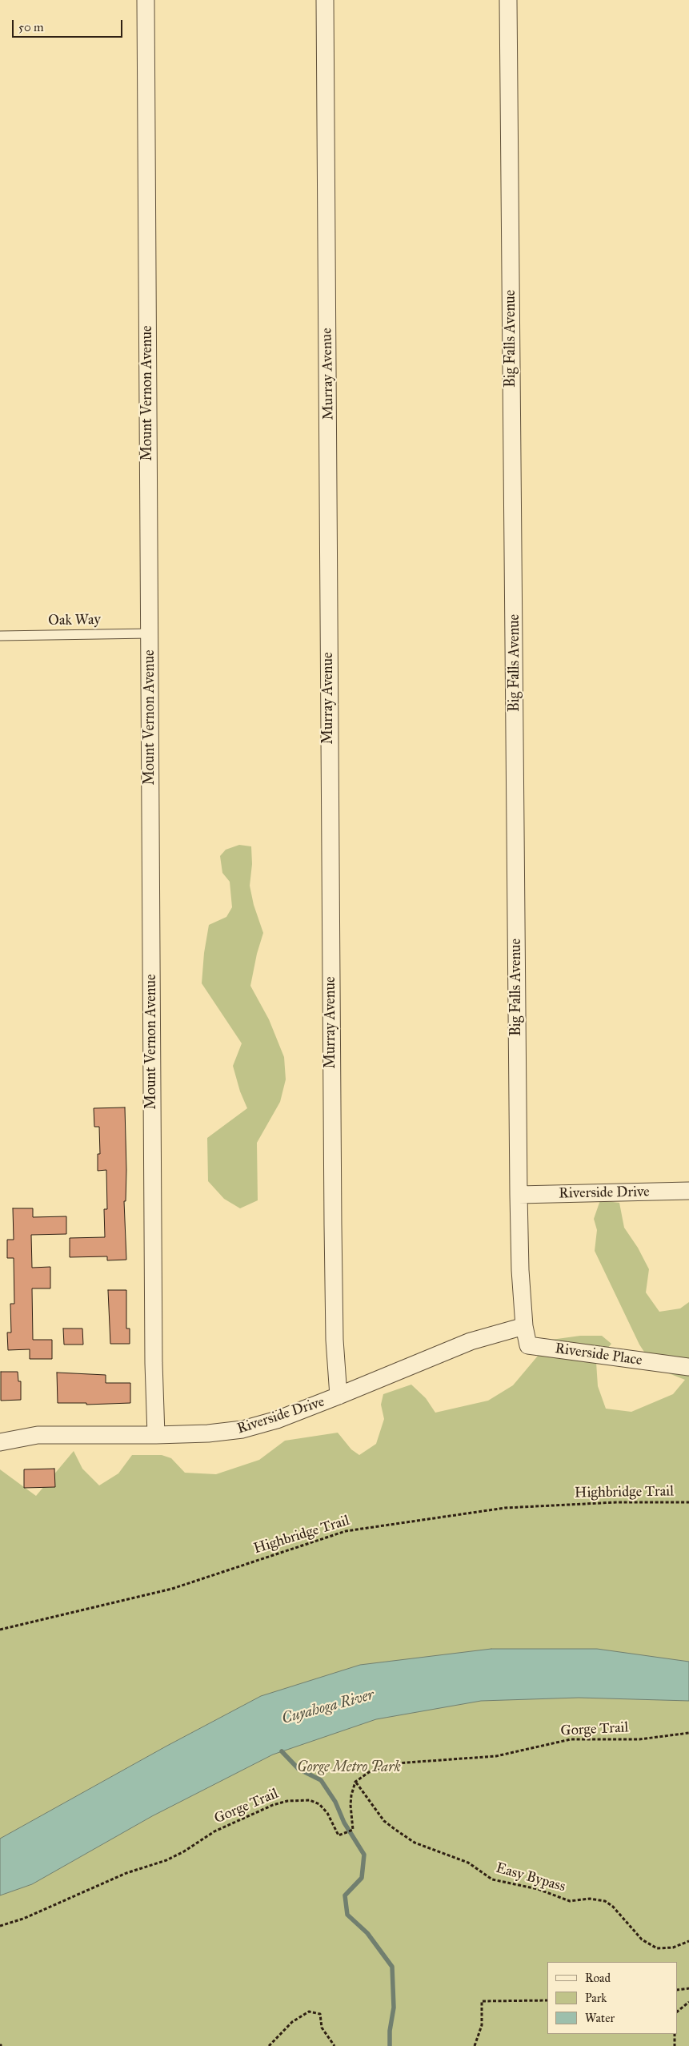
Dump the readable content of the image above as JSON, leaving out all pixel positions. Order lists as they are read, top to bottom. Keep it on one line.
{"streets":{"street":["Big Falls Avenue","Murray Avenue","Mount Vernon Avenue","Riverside Drive","Riverside Place"],"lane":["Oak Way"],"path":["Highbridge Trail","Gorge Trail","Easy Bypass"]},"crossings":[["Big Falls Avenue","Riverside Drive"],["Big Falls Avenue","Riverside Place"],["Murray Avenue","Riverside Drive"],["Mount Vernon Avenue","Oak Way"],["Mount Vernon Avenue","Riverside Drive"],["Riverside Drive","Riverside Place"],["Gorge Trail","Easy Bypass"]],"water":["Cuyahoga River"],"parks":["Gorge Metro Park"],"legend":["Road","Park","Water"],"scale_bar":"50 m"}
